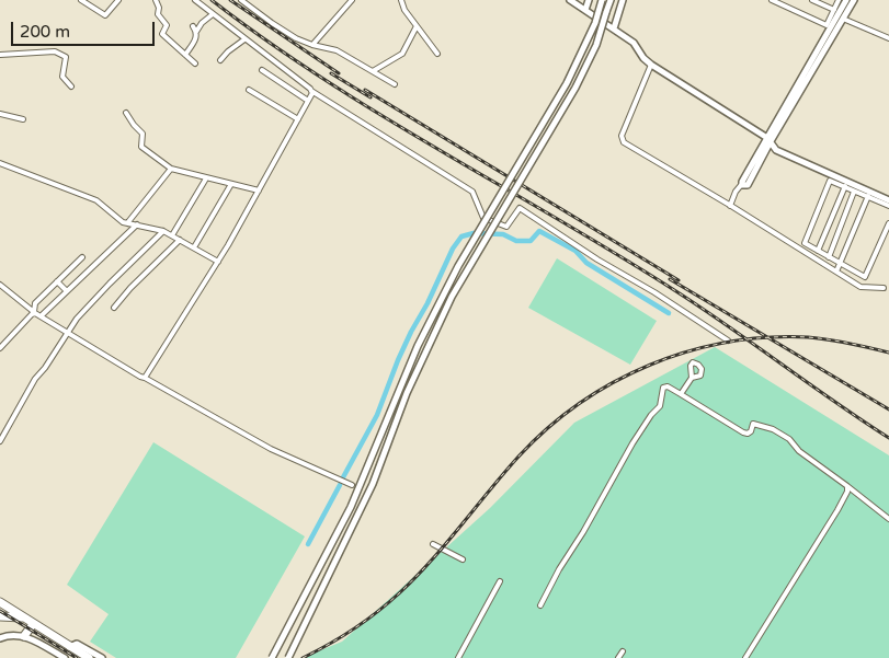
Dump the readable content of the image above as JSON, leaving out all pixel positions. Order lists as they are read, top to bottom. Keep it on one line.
{"scale_bar":"200 m"}
